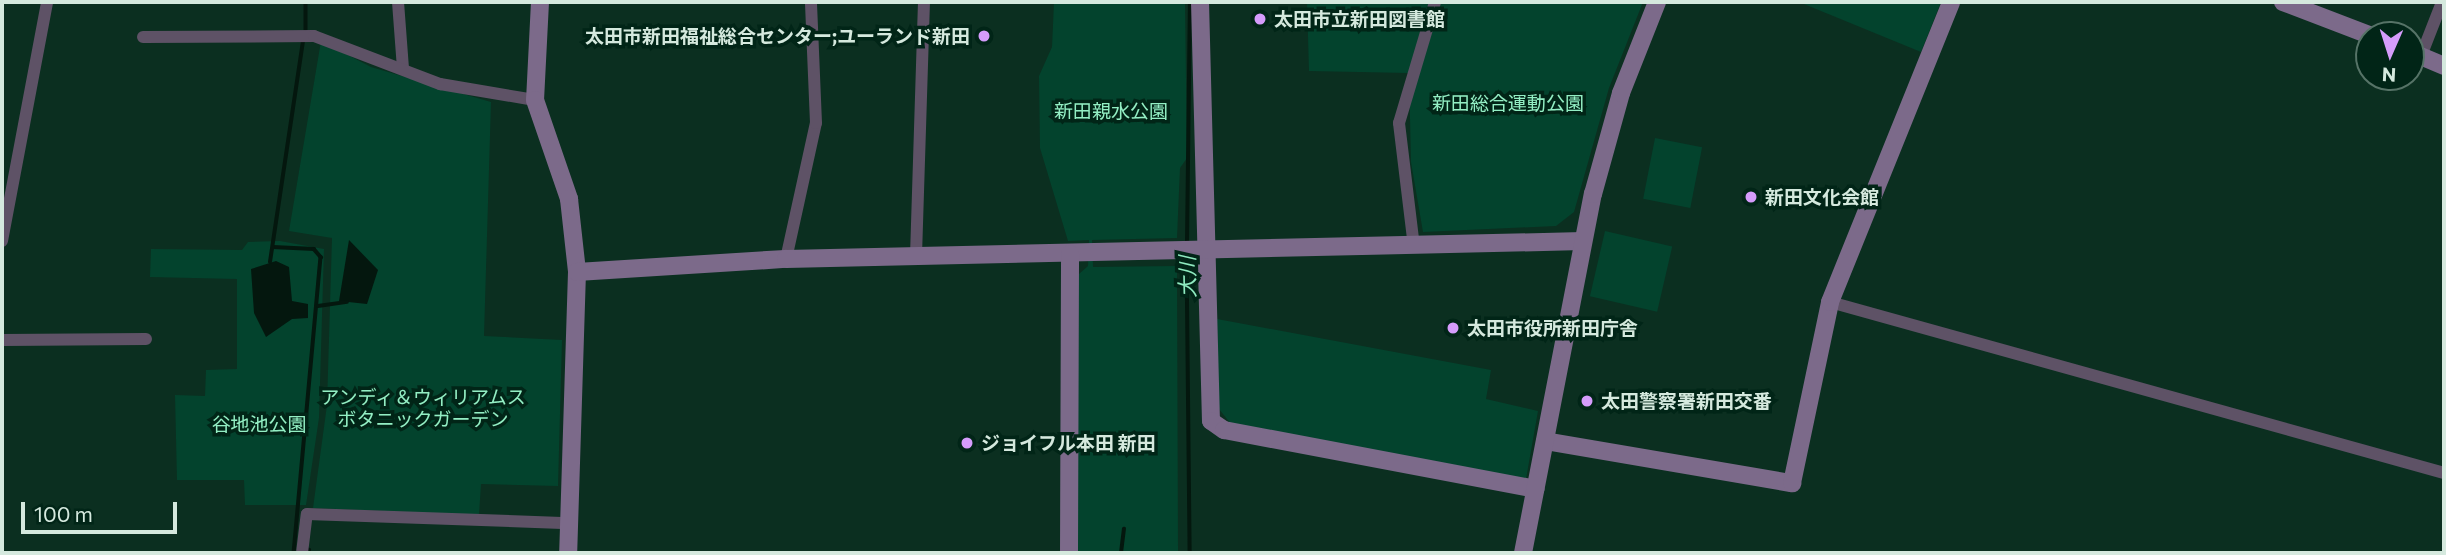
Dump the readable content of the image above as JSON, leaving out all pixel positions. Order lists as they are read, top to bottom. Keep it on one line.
{"water":["大川"],"parks":["新田総合運動公園","新田親水公園","アンディ＆ウィリアムス ボタニックガーデン","谷地池公園"],"places":["太田市立新田図書館","太田市新田福祉総合センター;ユーランド新田","新田文化会館","太田市役所新田庁舎","太田警察署新田交番","ジョイフル本田 新田"],"scale_bar":"100 m","north":"bottom"}
